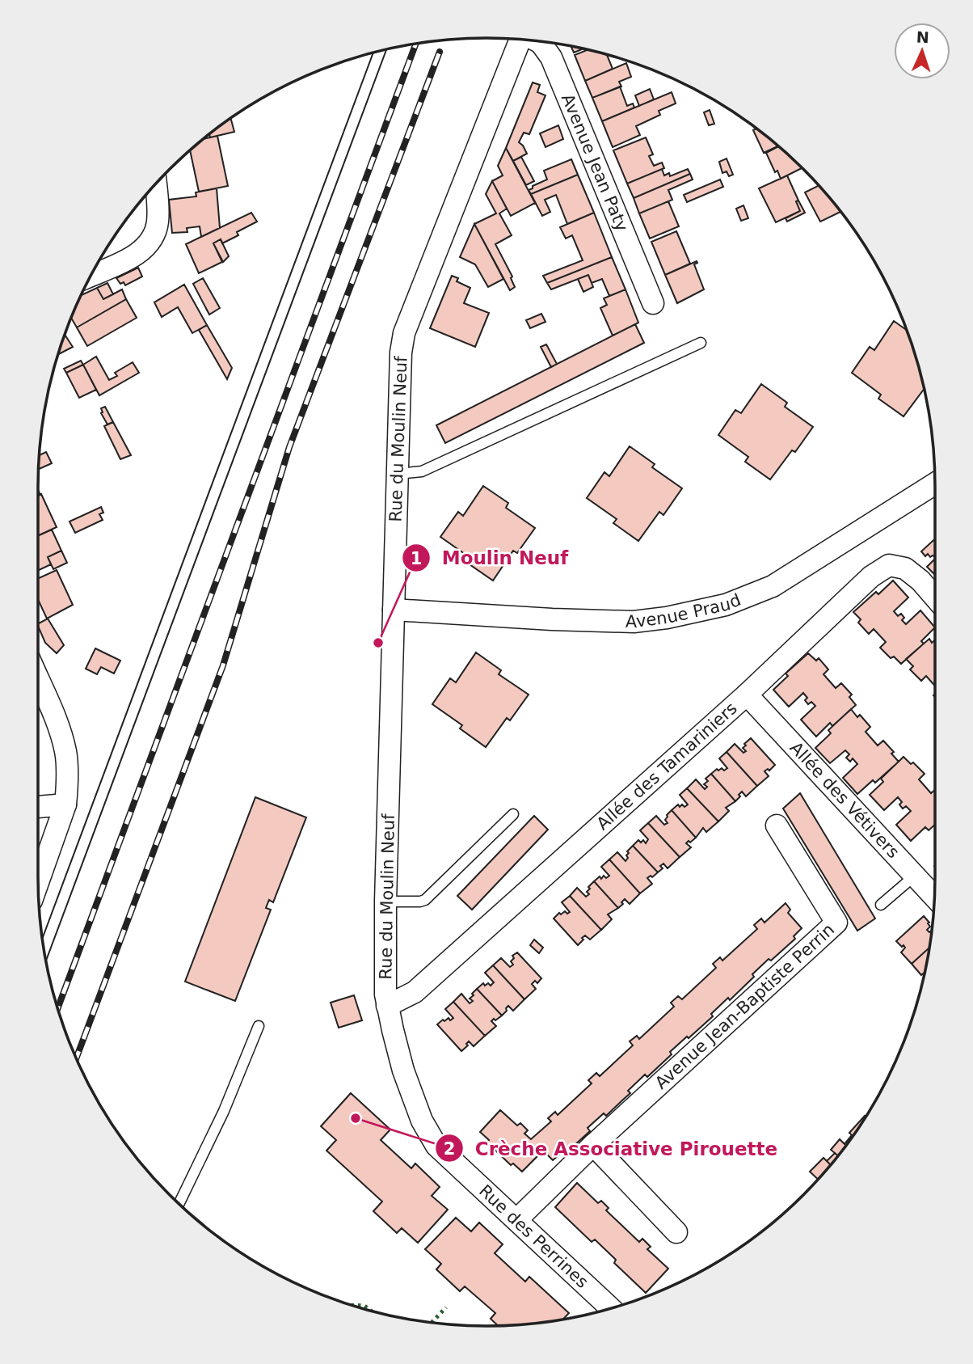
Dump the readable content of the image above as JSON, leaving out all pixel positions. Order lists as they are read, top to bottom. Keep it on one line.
{"streets":{"street":["Avenue Jean Paty","Rue du Moulin Neuf","Avenue Praud","Allée des Tamariniers","Allée des Vétivers","Avenue Jean-Baptiste Perrin","Rue des Perrines"]},"crossings":[["Rue du Moulin Neuf","Avenue Praud"],["Rue du Moulin Neuf","Allée des Tamariniers"],["Rue du Moulin Neuf","Rue des Perrines"],["Allée des Tamariniers","Allée des Vétivers"],["Allée des Tamariniers","Rue des Perrines"],["Avenue Jean-Baptiste Perrin","Rue des Perrines"]],"places":["Moulin Neuf","Crèche Associative Pirouette"],"north":"top"}
